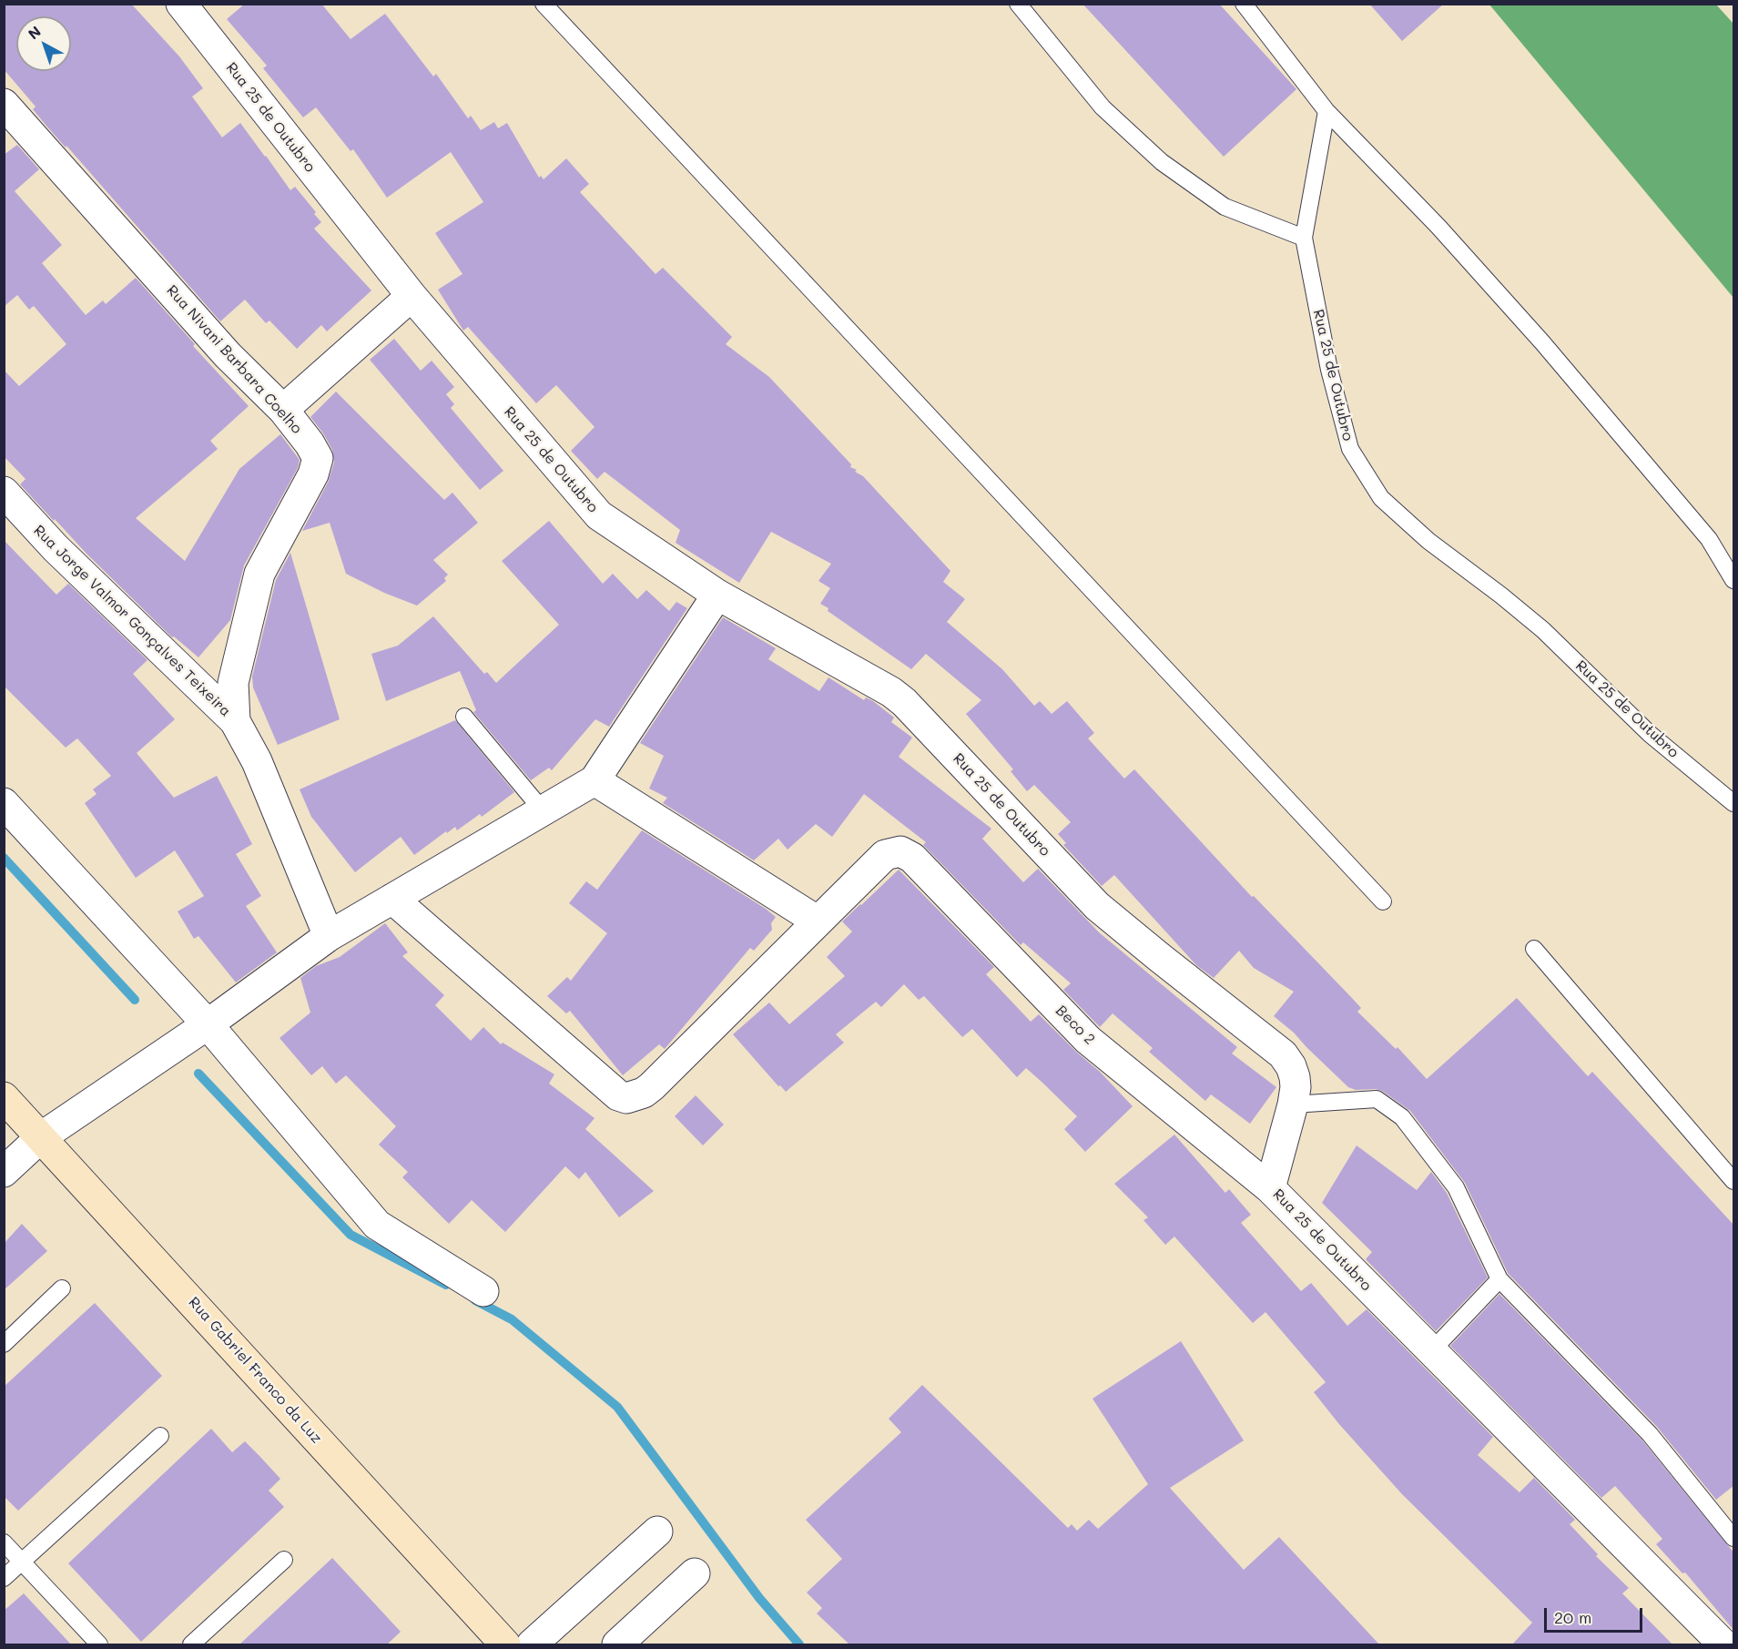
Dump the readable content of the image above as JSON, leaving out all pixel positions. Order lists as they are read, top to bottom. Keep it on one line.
{"streets":{"street":["Rua 25 de Outubro","Rua Nivani Barbara Coelho","Rua Jorge Valmor Gonçalves Teixeira","Beco 2","Rua Gabriel Franco da Luz"]},"crossings":[["Rua 25 de Outubro","Beco 2"],["Rua Nivani Barbara Coelho","Rua Jorge Valmor Gonçalves Teixeira"]],"scale_bar":"20 m","north":"top left"}
